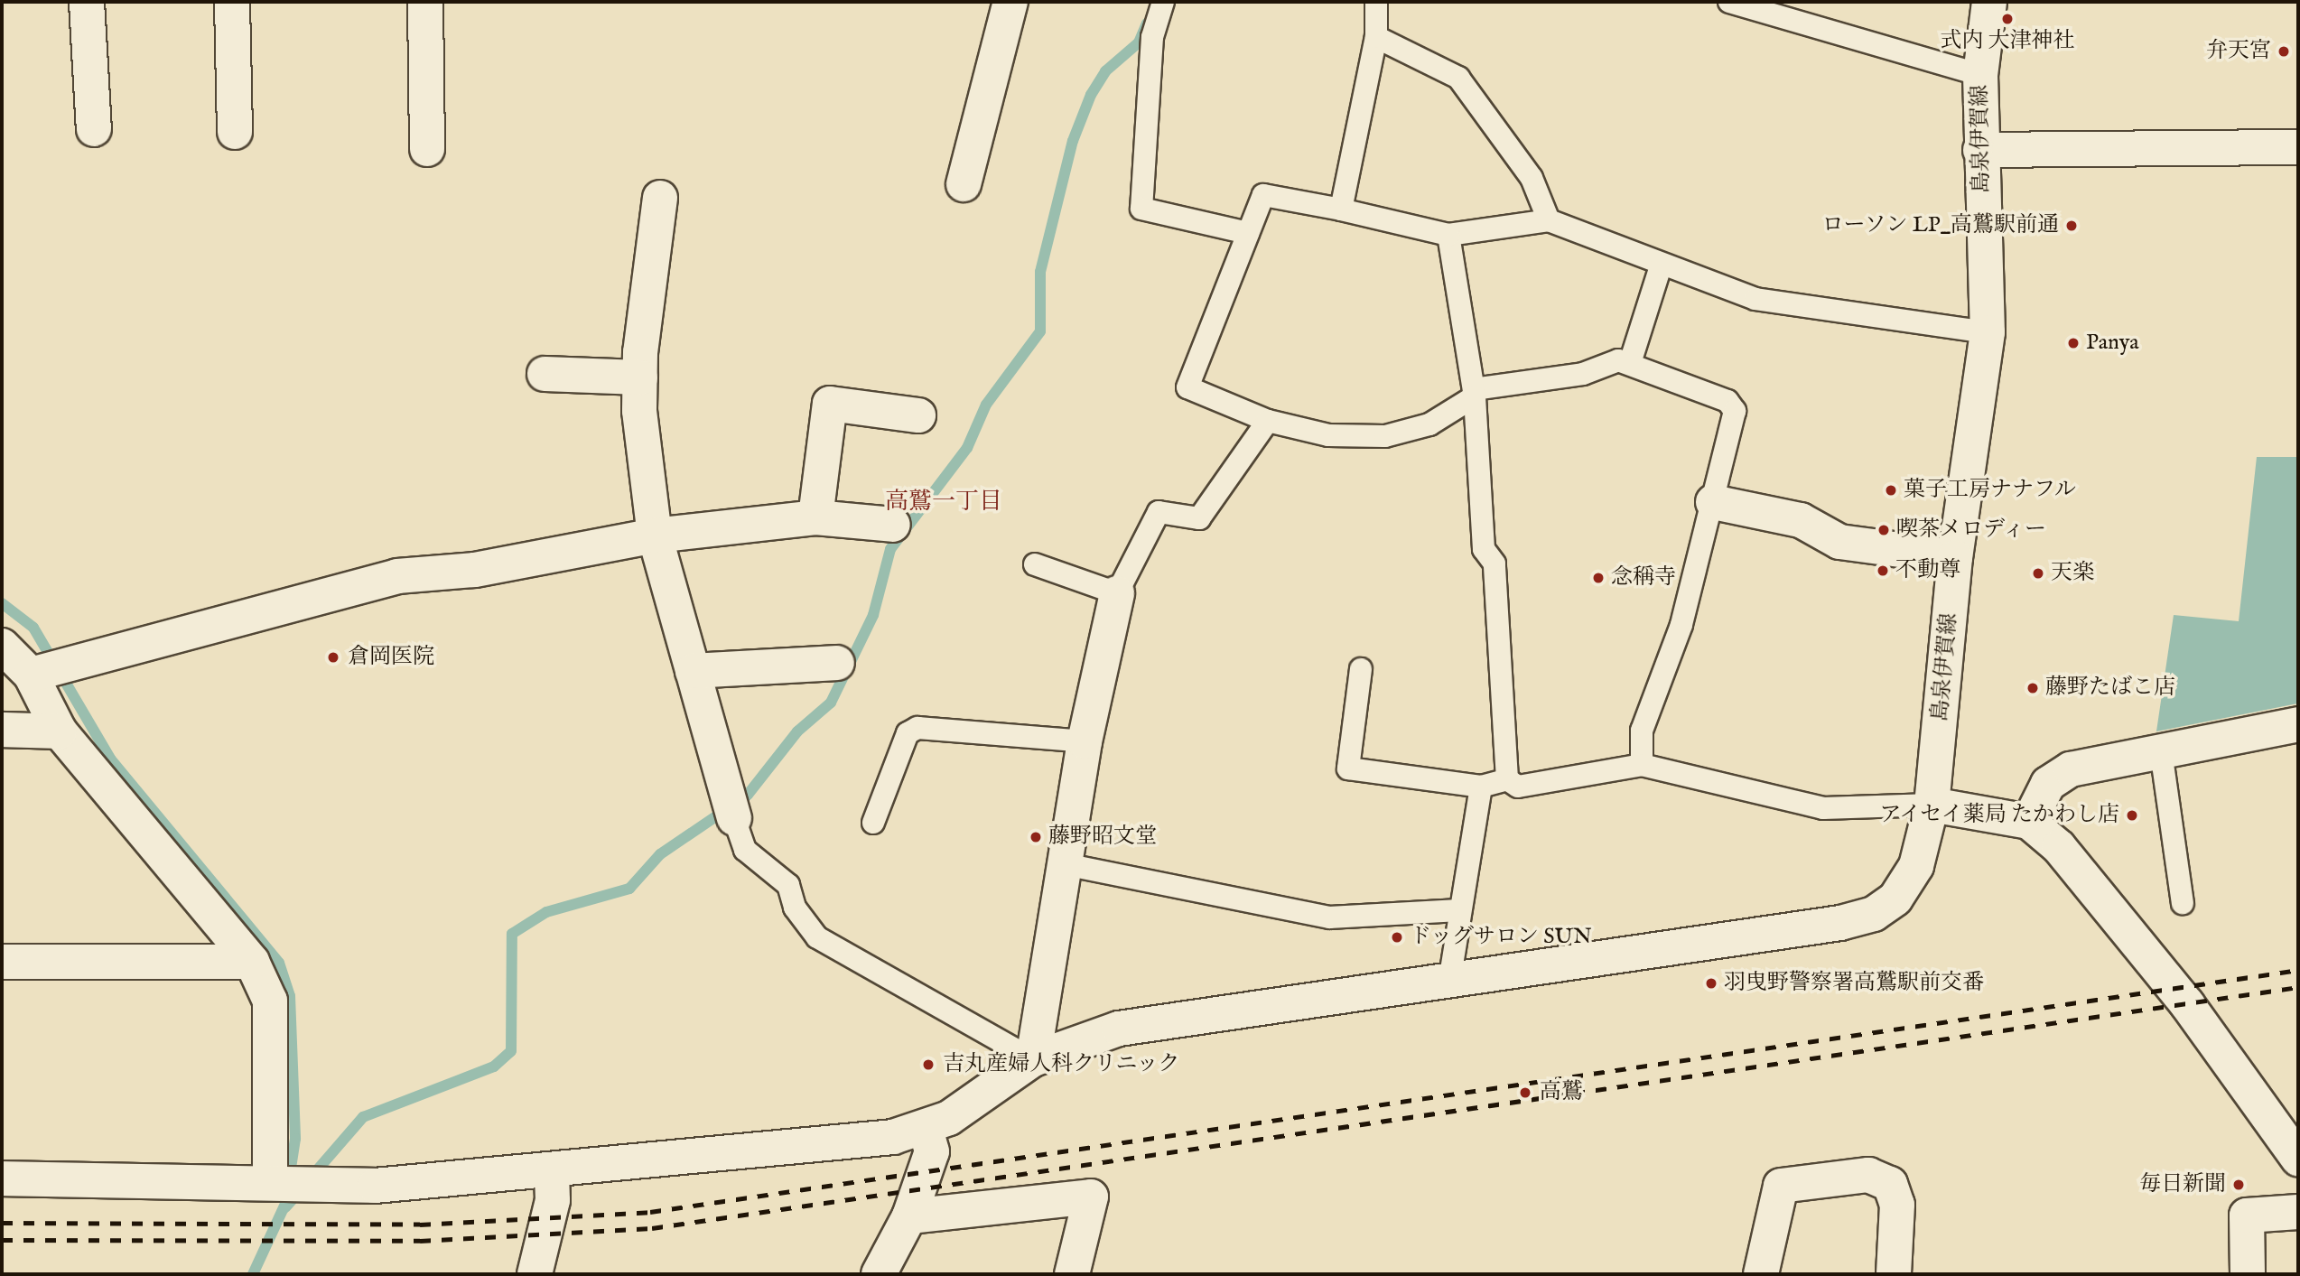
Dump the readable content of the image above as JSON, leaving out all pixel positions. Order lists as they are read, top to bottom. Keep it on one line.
{"streets":{"street":["島泉伊賀線"]},"districts":["高鷲一丁目"],"places":["式内 大津神社","弁天宮","ローソン LP_高鷲駅前通","Panya","菓子工房ナナフル","喫茶メロディー","不動尊","天楽","念稱寺","倉岡医院","藤野たばこ店","アイセイ薬局 たかわし店","藤野昭文堂","ドッグサロン SUN","羽曳野警察署高鷲駅前交番","吉丸産婦人科クリニック","高鷲","毎日新聞"]}
